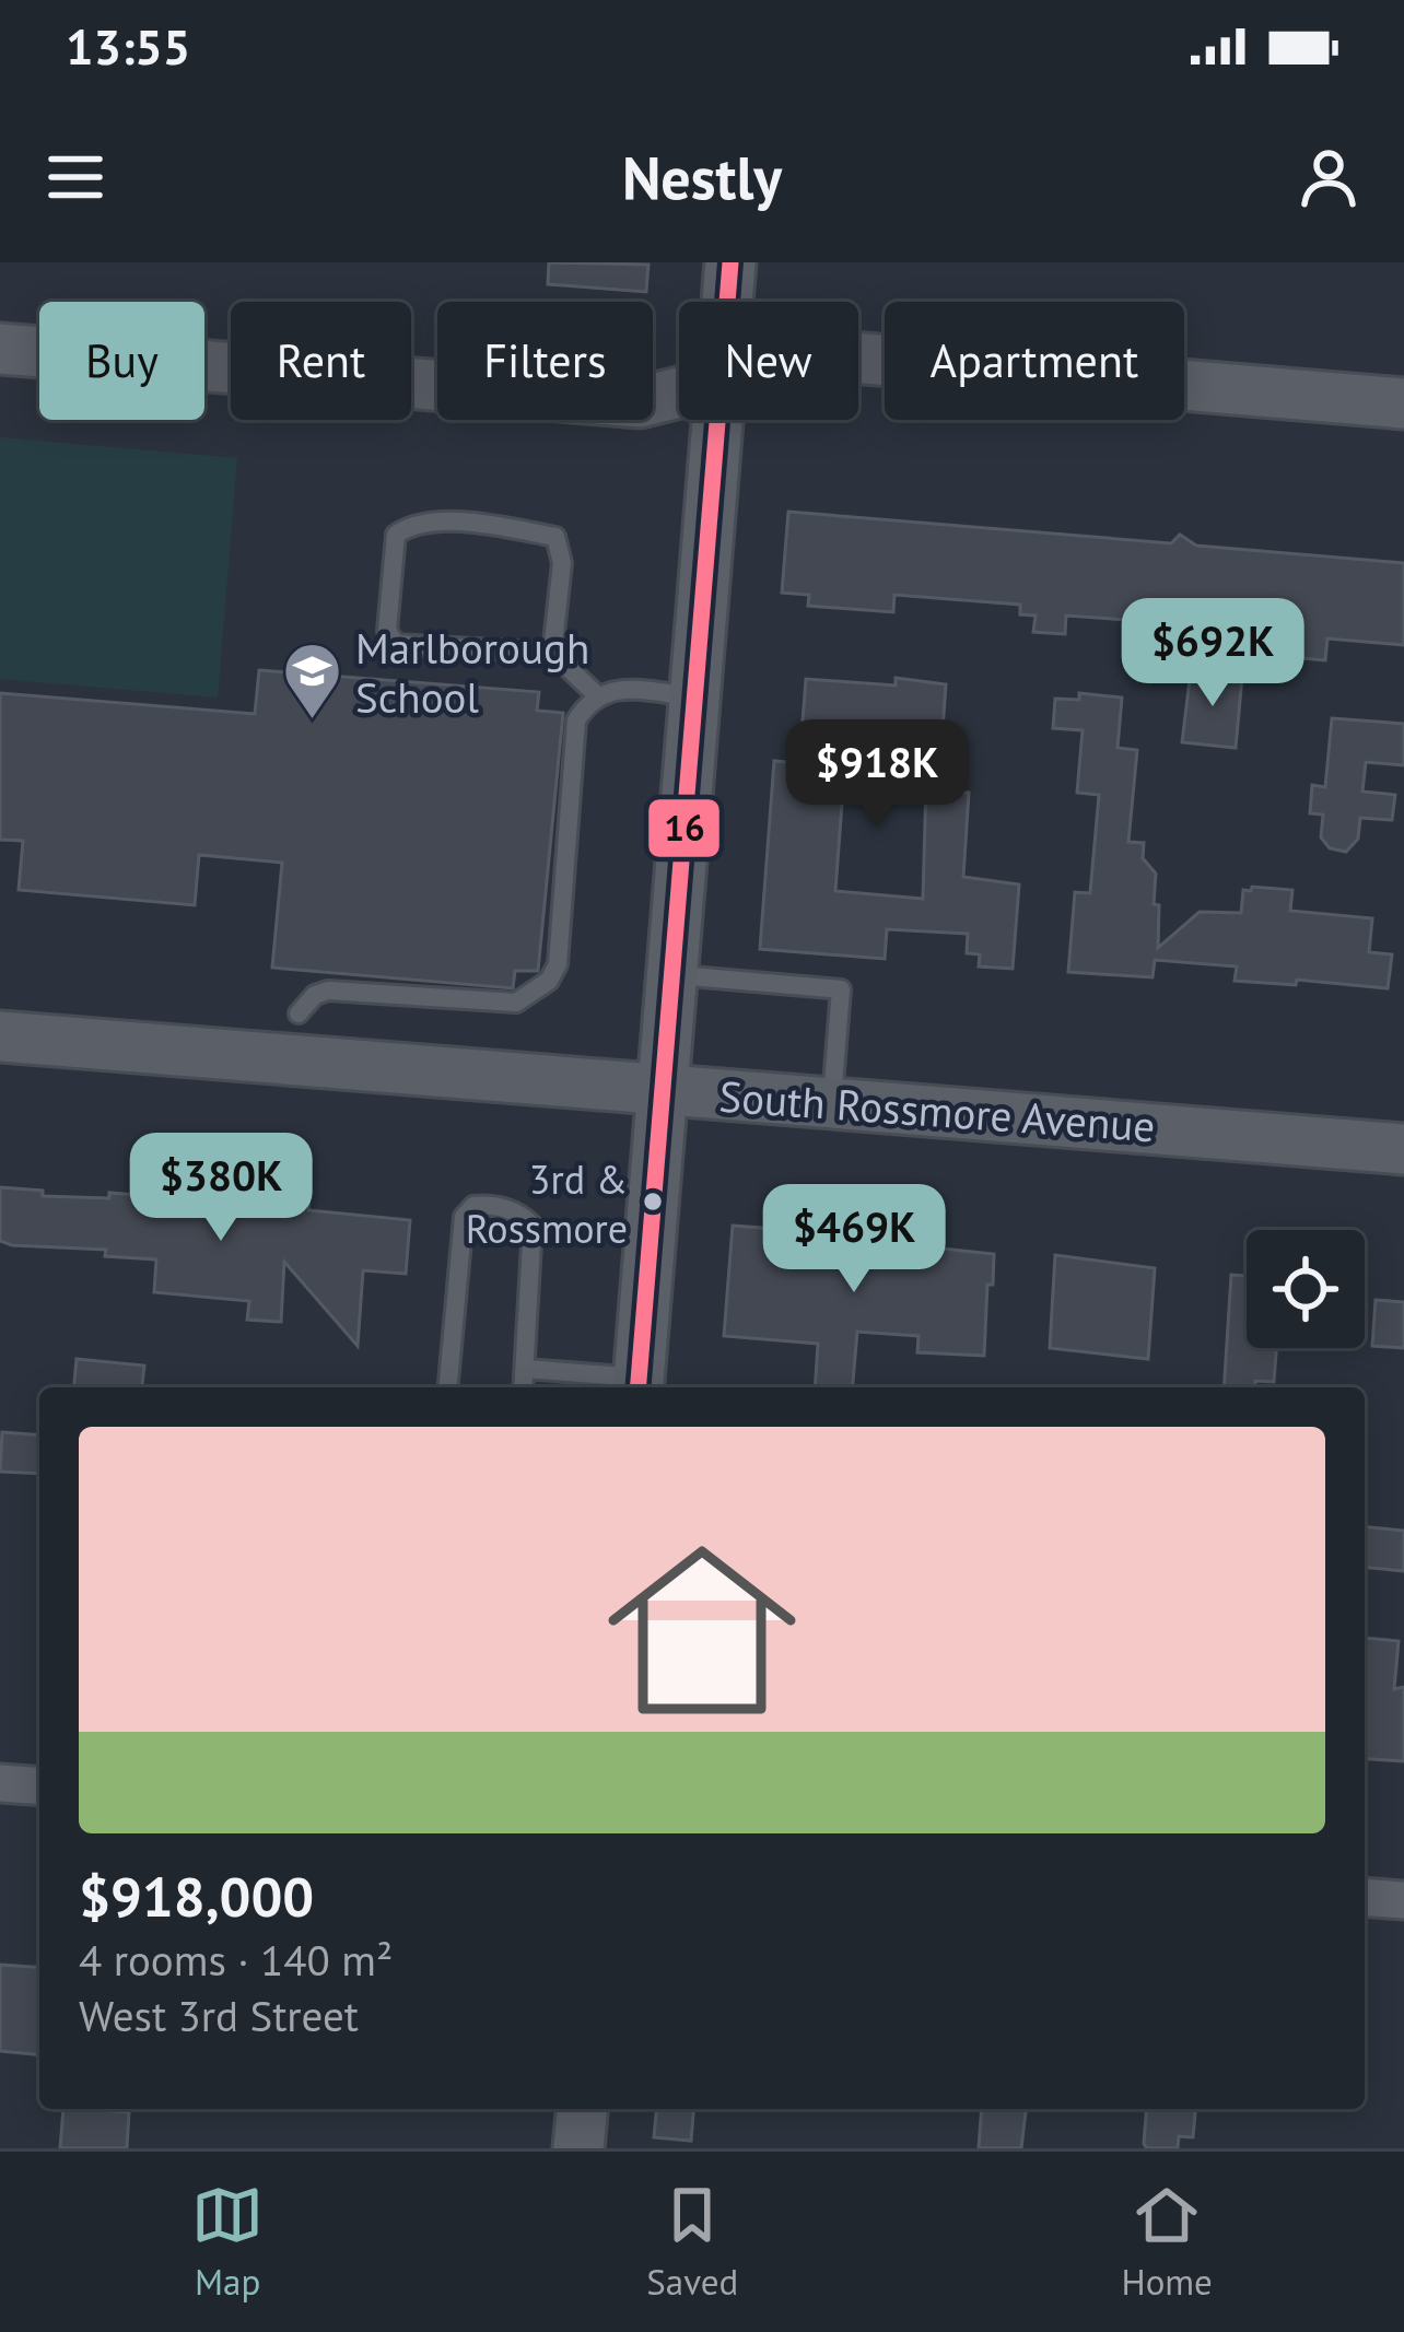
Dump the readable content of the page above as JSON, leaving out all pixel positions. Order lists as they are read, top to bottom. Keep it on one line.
{"streets":{"main road":["South Rossmore Avenue"]},"places":{"school or university":["Marlborough School"],"other":["3rd & Rossmore"]},"lines":["transit line 16"],"page":{"status":"13:55","header":"Nestly","chip":["Buy","Rent","Filters","New","Apartment"],"price":["$692K","$918K","$380K","$469K"],"list":[{"name":"$918,000","note":"4 rooms · 140 m² · West 3rd Street"}],"tabs":["Map","Saved","Home"]}}
